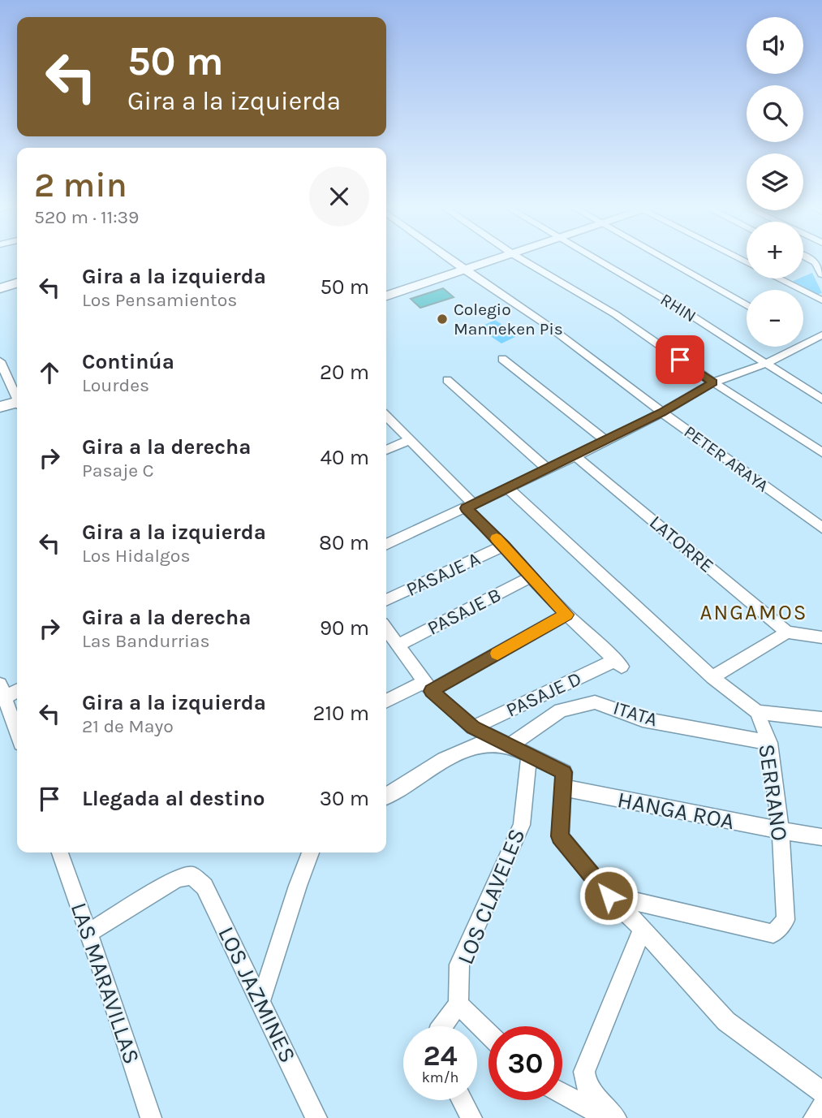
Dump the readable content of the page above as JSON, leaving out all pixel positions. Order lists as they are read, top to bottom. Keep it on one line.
{"streets":{"street":["RHIN","PETER ARAYA","LATORRE","PASAJE A","PASAJE B","PASAJE D","ITATA","SERRANO","HANGA ROA","LOS CLAVELES","LAS MARAVILLAS","LOS JAZMINES"]},"crossings":[["ITATA","SERRANO"],["SERRANO","HANGA ROA"],["LAS MARAVILLAS","LOS JAZMINES"]],"districts":["ANGAMOS"],"places":["Colegio Manneken Pis"],"page":{"map_buttons":["+","−"],"turn":["50 m","Gira a la izquierda"],"heading":["2 min","520 m · 11:39"],"list":[{"name":"Gira a la izquierda","note":"Los Pensamientos","value":"50 m"},{"name":"Continúa","note":"Lourdes","value":"20 m"},{"name":"Gira a la derecha","note":"Pasaje C","value":"40 m"},{"name":"Gira a la izquierda","note":"Los Hidalgos","value":"80 m"},{"name":"Gira a la derecha","note":"Las Bandurrias","value":"90 m"},{"name":"Gira a la izquierda","note":"21 de Mayo","value":"210 m"},{"name":"Llegada al destino","value":"30 m"}],"speed":"24 km/h","limit":"30"}}
